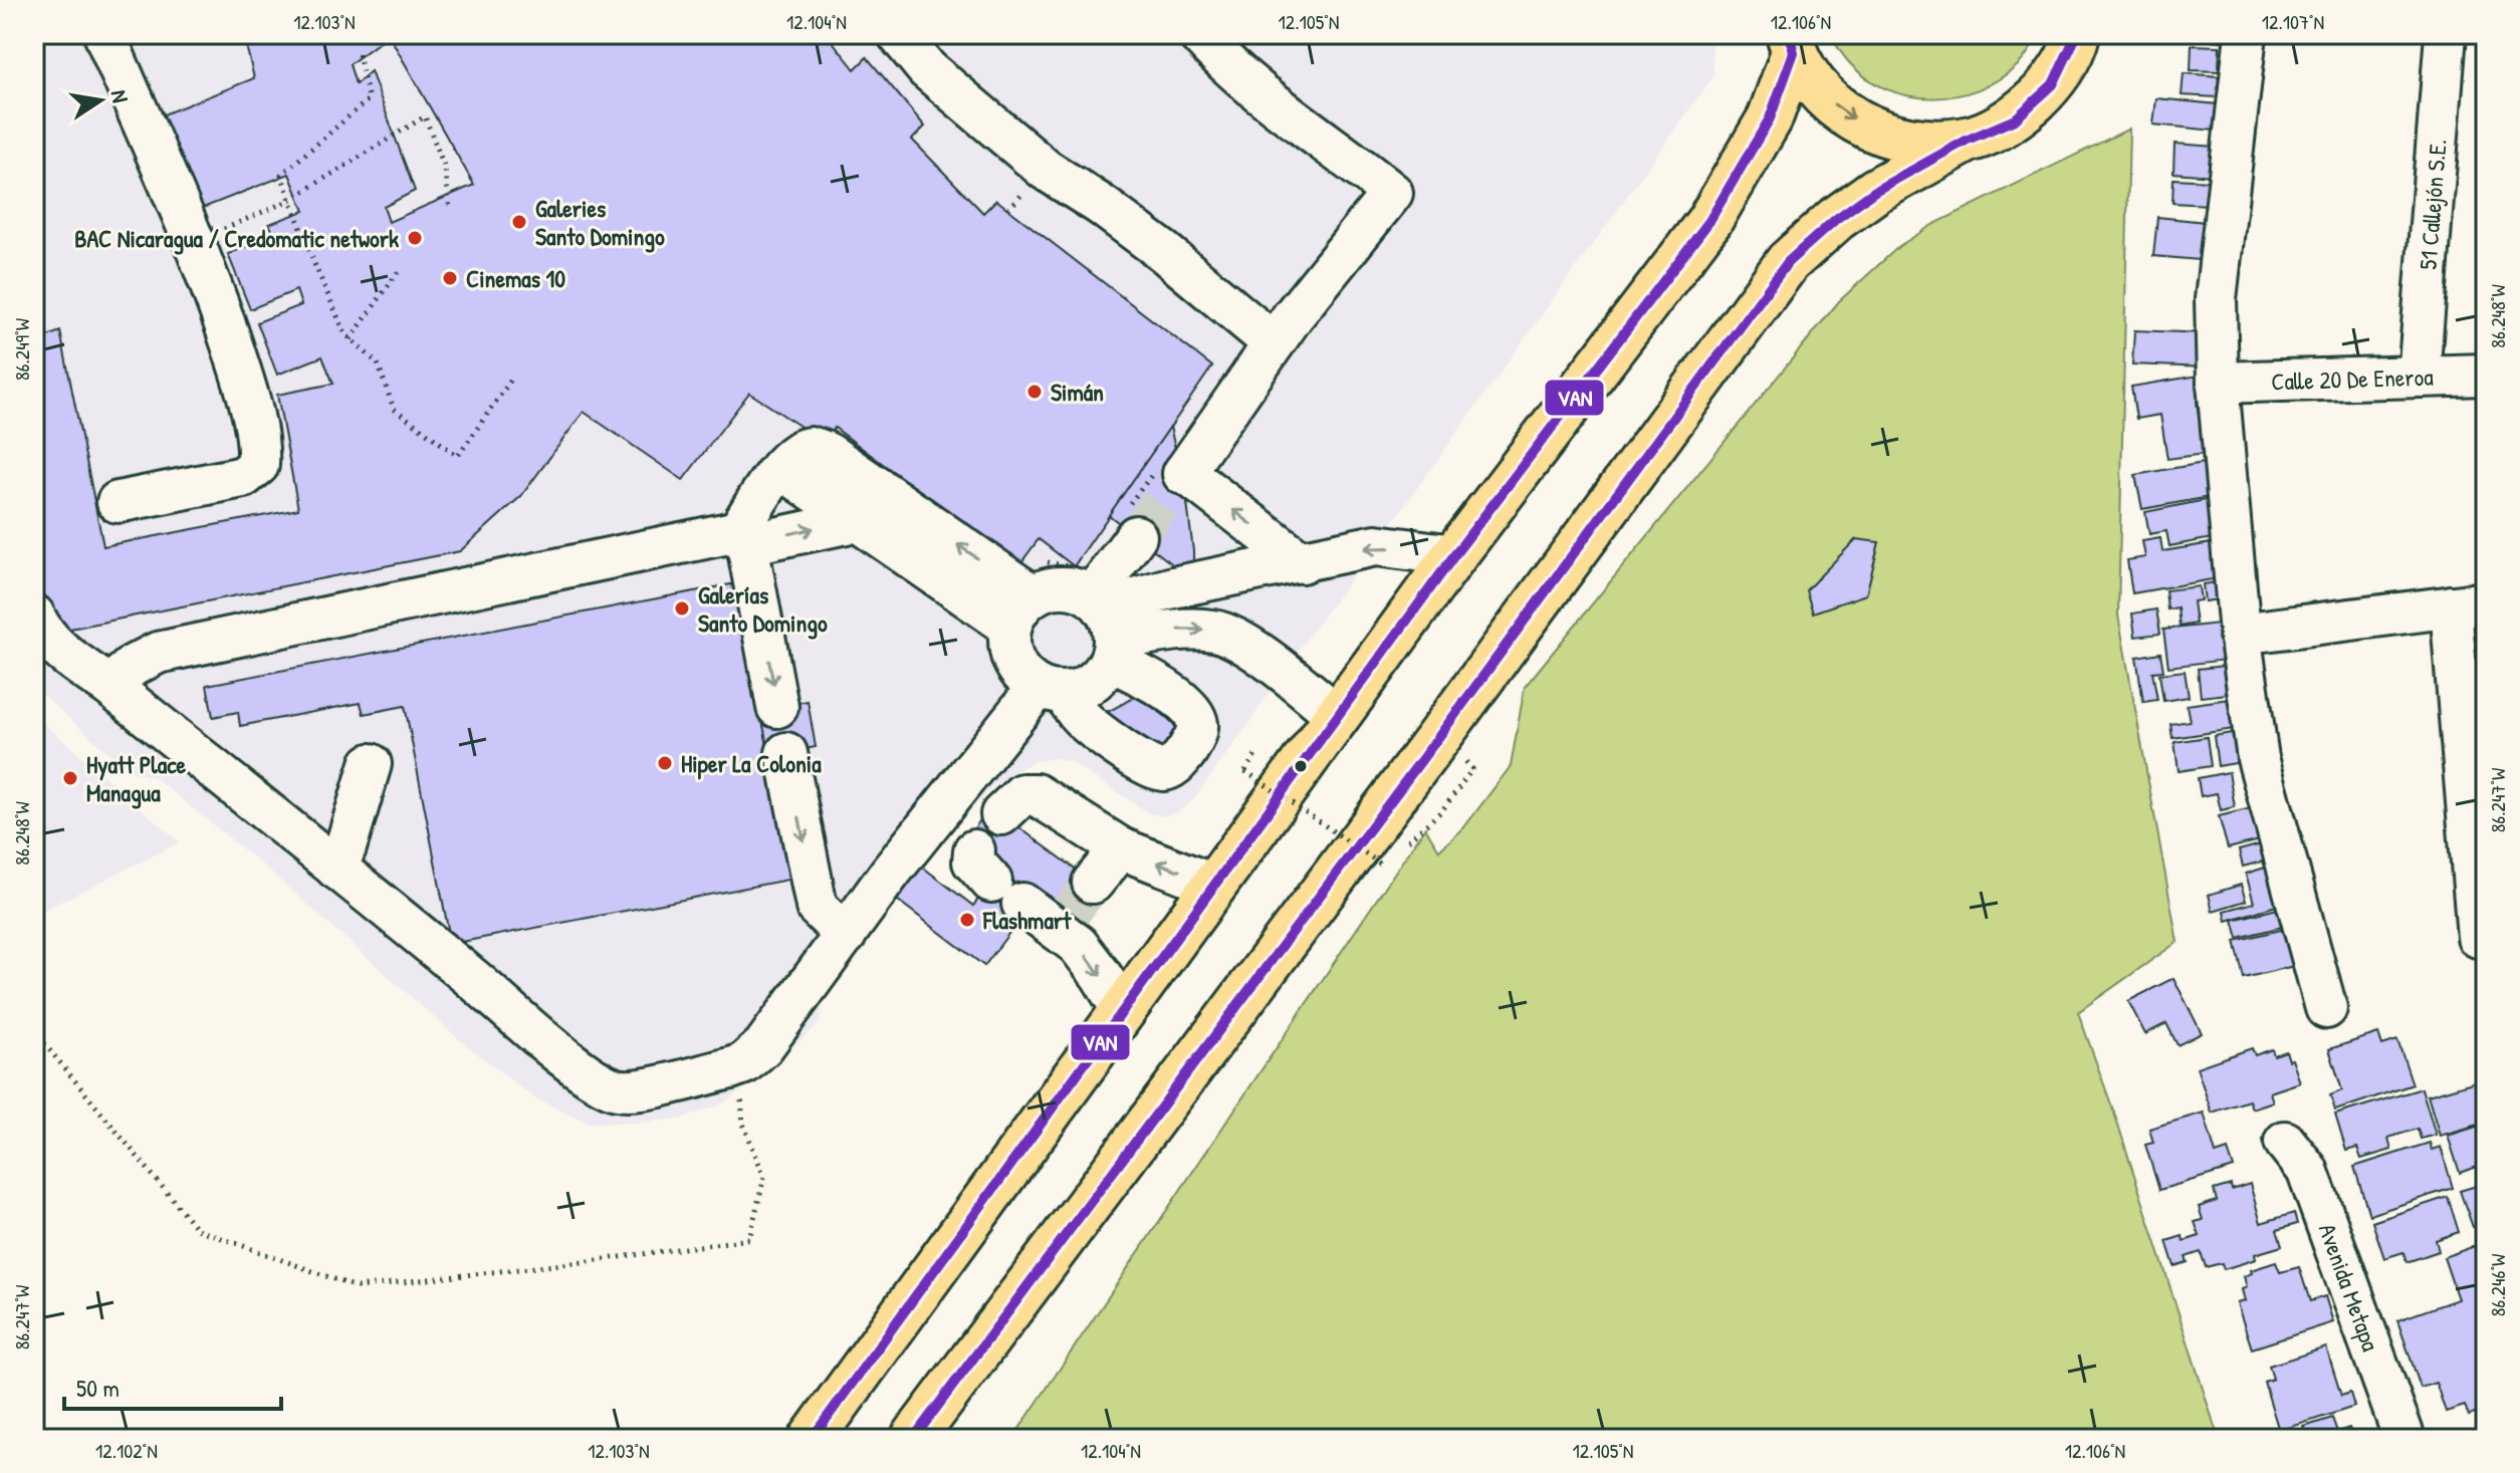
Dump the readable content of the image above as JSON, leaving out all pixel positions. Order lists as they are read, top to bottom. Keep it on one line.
{"streets":{"street":["51 Callejón S.E.","Calle 20 De Eneroa","Avenida Metapa"]},"crossings":[["51 Callejón S.E.","Calle 20 De Eneroa"]],"places":["Galeries Santo Domingo","BAC Nicaragua / Credomatic network","Cinemas 10","Simán","Galerías Santo Domingo","Hiper La Colonia","Hyatt Place Managua","Flashmart"],"lines":["transit line VAN"],"scale_bar":"50 m","north":"right","coordinates":["12.103°N","12.104°N","12.105°N","12.106°N","12.107°N","86.248°W","86.249°W","86.247°W","86.246°W","12.102°N"]}
